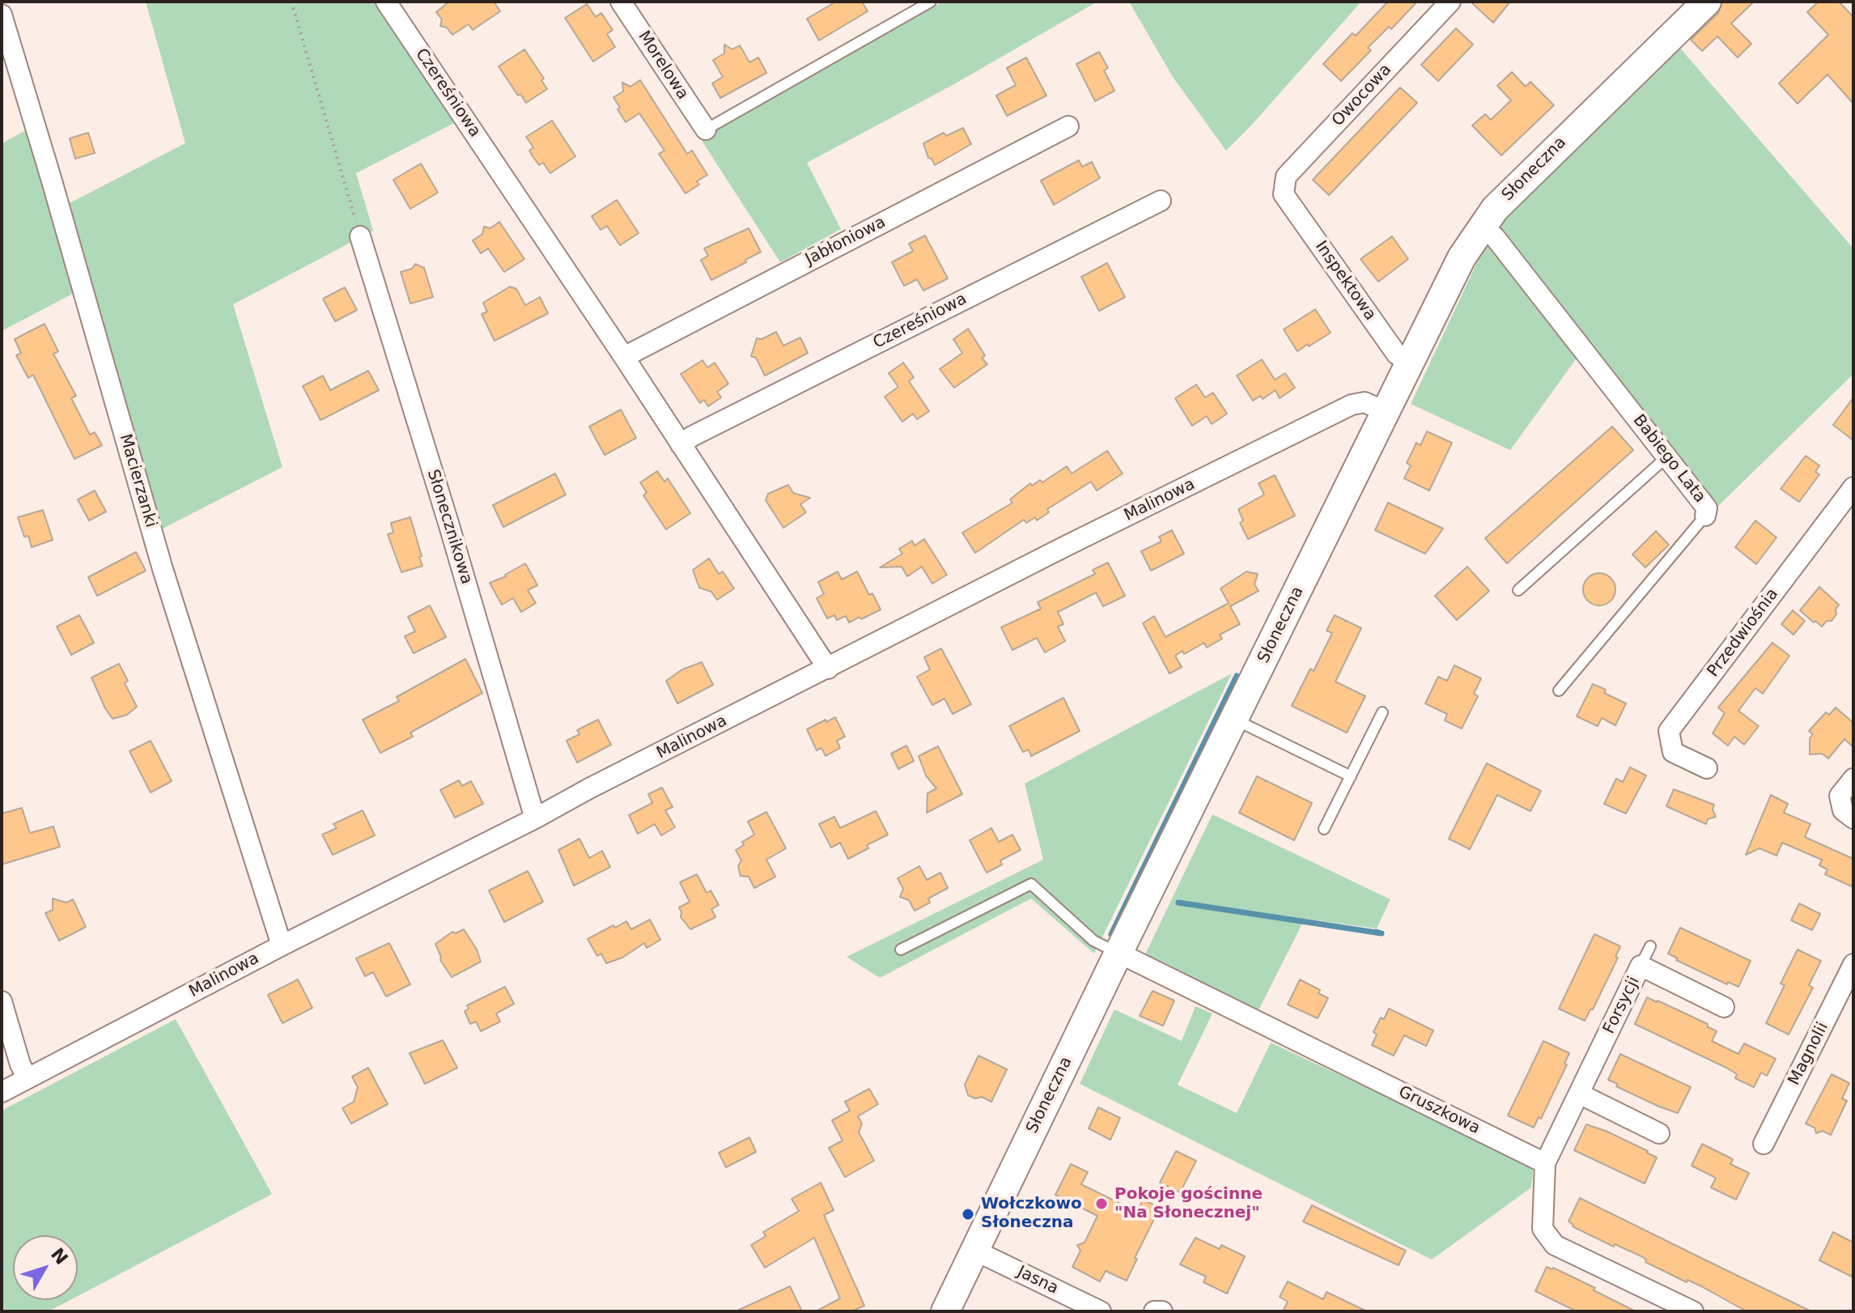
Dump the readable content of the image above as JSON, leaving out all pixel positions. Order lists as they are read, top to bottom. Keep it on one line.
{"streets":{"street":["Morelowa","Czereśniowa","Owocowa","Słoneczna","Jabłoniowa","Inspektowa","Babiego Lata","Macierzanki","Malinowa","Słonecznikowa","Przedwiośnia","Forsycji","Magnolii","Gruszkowa","Jasna"]},"crossings":[["Czereśniowa","Jabłoniowa"],["Czereśniowa","Malinowa"],["Owocowa","Inspektowa"],["Słoneczna","Inspektowa"],["Słoneczna","Babiego Lata"],["Słoneczna","Malinowa"],["Słoneczna","Gruszkowa"],["Słoneczna","Jasna"],["Macierzanki","Malinowa"],["Malinowa","Słonecznikowa"],["Forsycji","Gruszkowa"]],"places":["Pokoje gościnne \"Na Słonecznej\"","Wołczkowo Słoneczna"],"north":"top right"}
